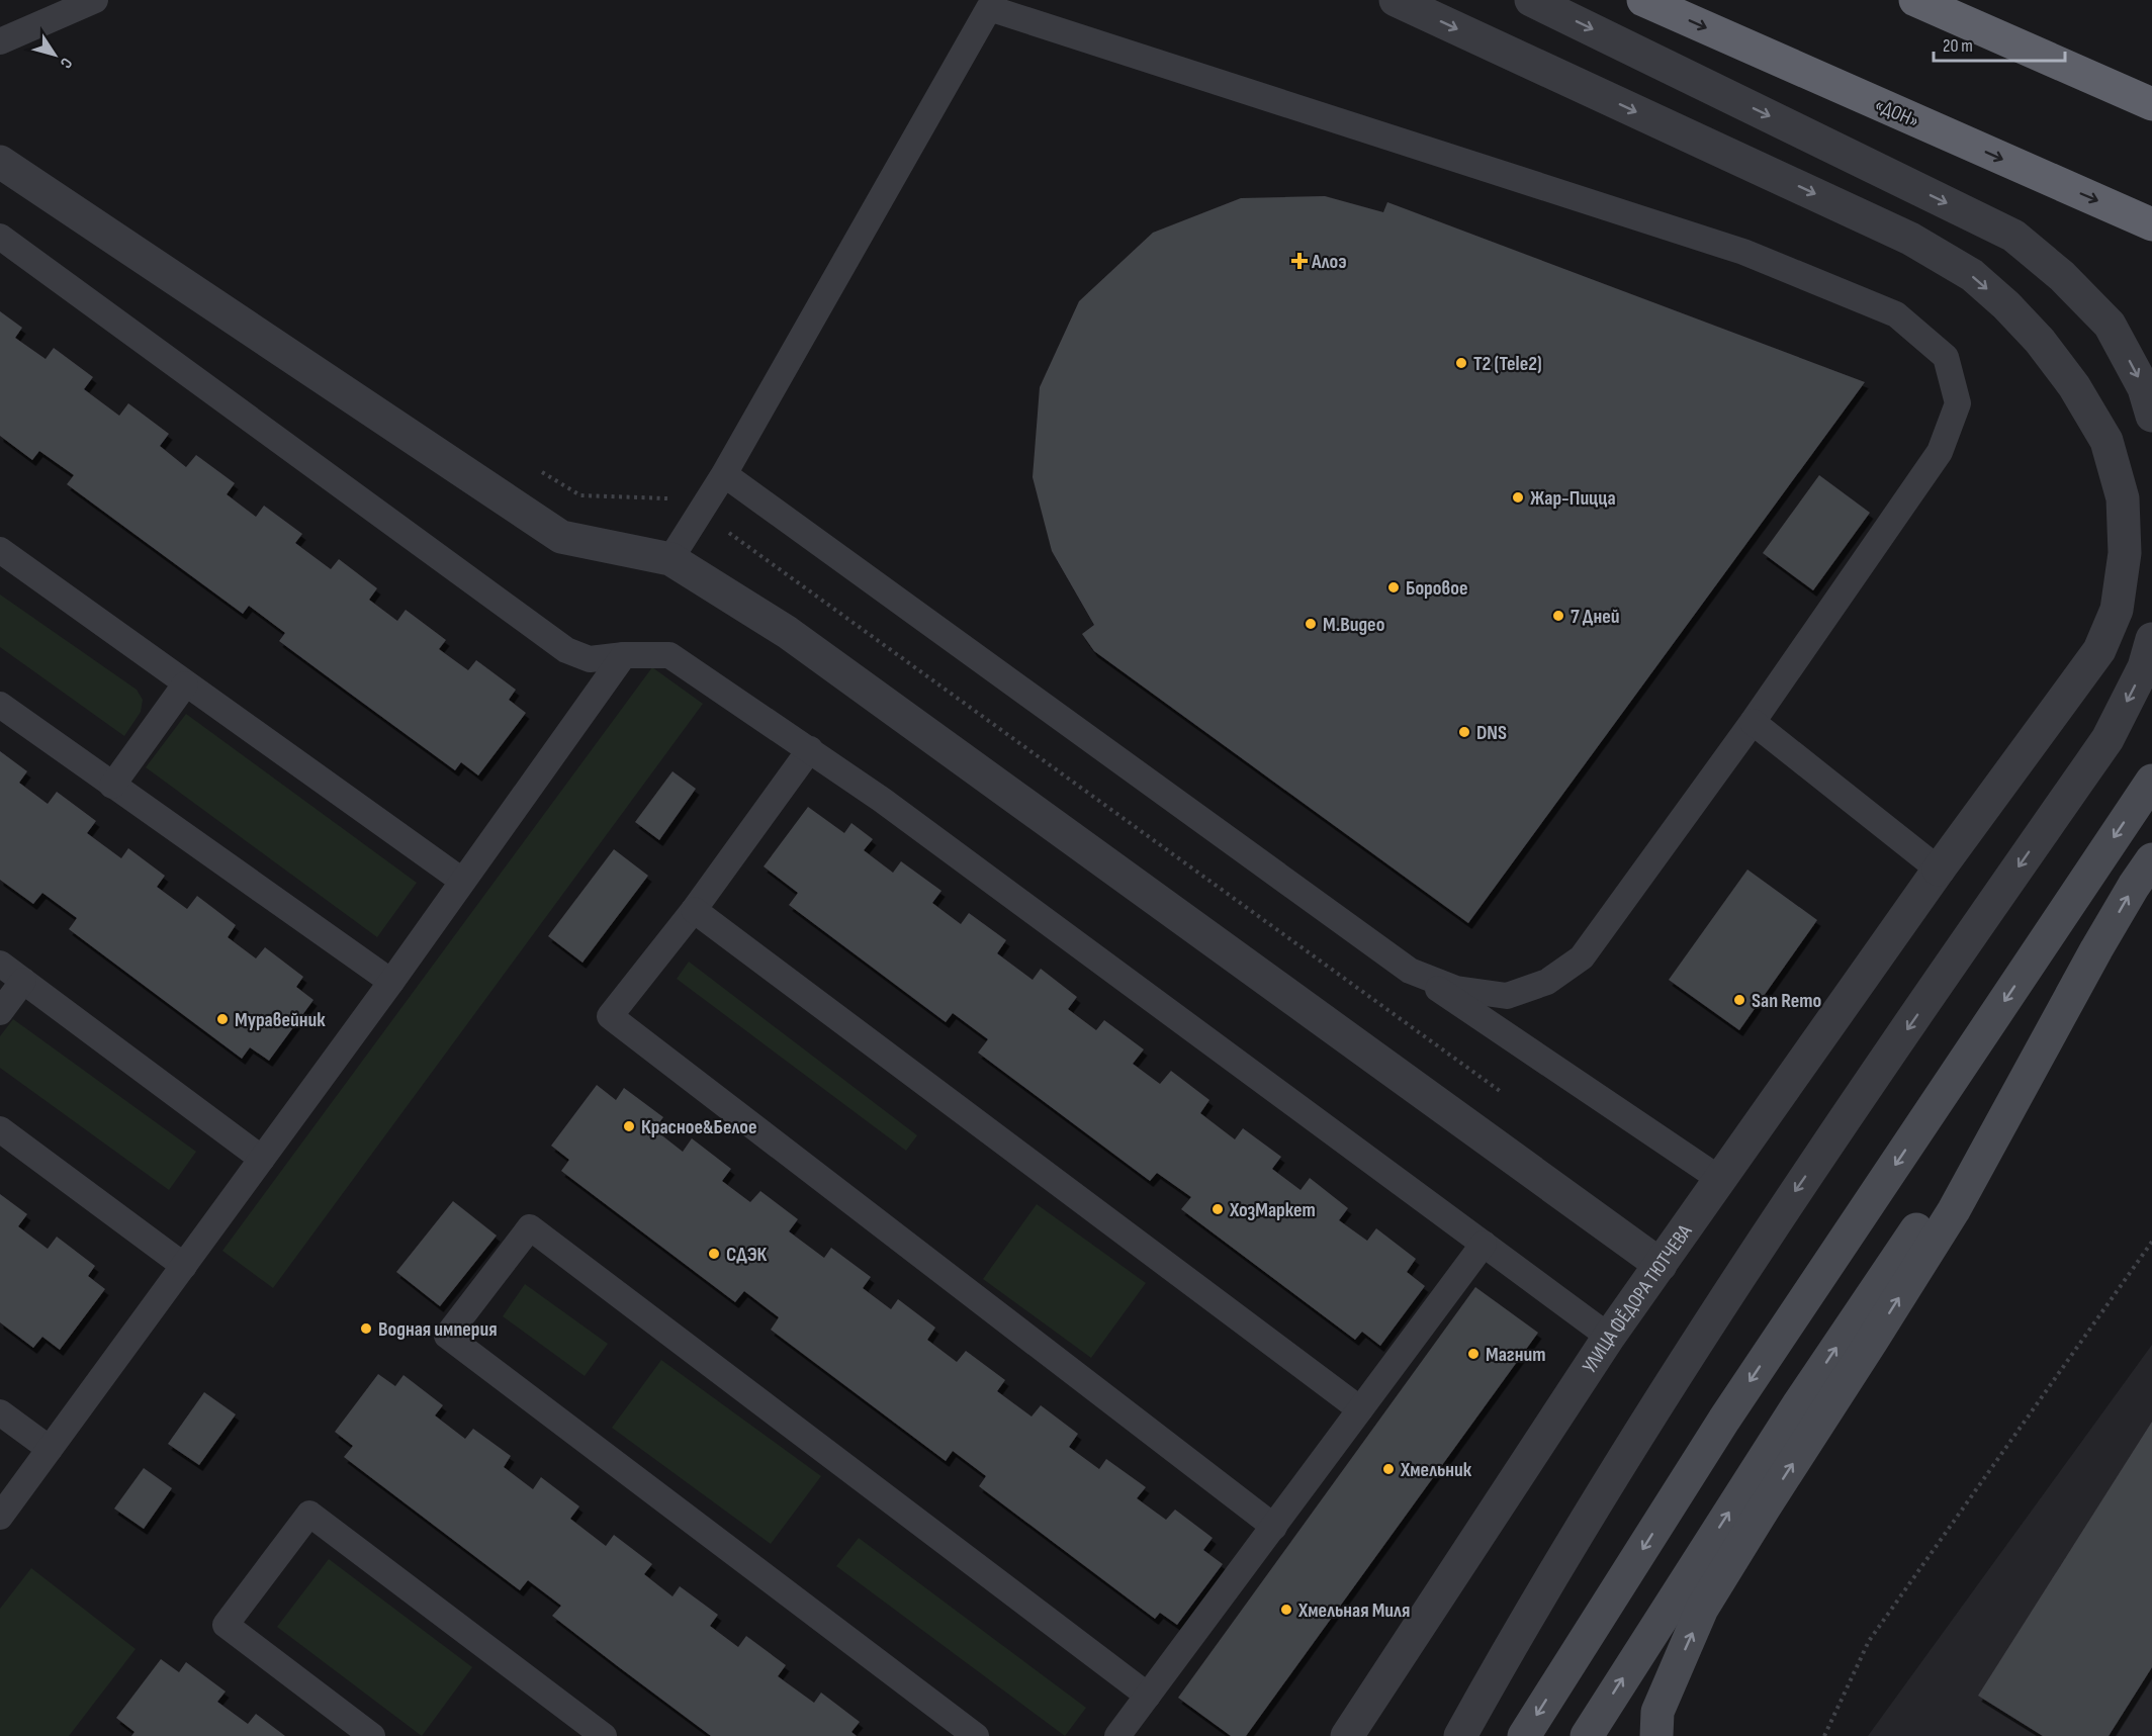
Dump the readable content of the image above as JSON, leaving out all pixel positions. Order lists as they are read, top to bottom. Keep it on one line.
{"streets":{"highway":["«ДОН»"],"street":["УЛИЦА ФЁДОРА ТЮТЧЕВА"]},"places":{"health":["Алоэ"],"other":["T2 (Tele2)","Жар-Пицца","Боровое","7 Дней","М.Видео","DNS","San Remo","Муравейник","Красное&Белое","ХозМаркет","СДЭК","Водная империя","Магнит","Хмельник","Хмельная Миля"]},"scale_bar":"20 m","north":"bottom right"}
